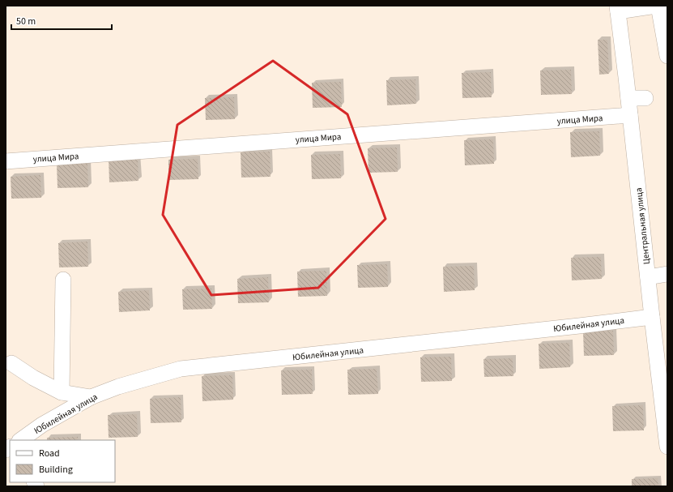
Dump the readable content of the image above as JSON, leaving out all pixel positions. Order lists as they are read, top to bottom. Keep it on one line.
{"streets":{"street":["улица Мира","Центральная улица","Юбилейная улица"]},"crossings":[["улица Мира","Центральная улица"],["Центральная улица","Юбилейная улица"]],"legend":["Road","Building"],"scale_bar":"50 m"}
